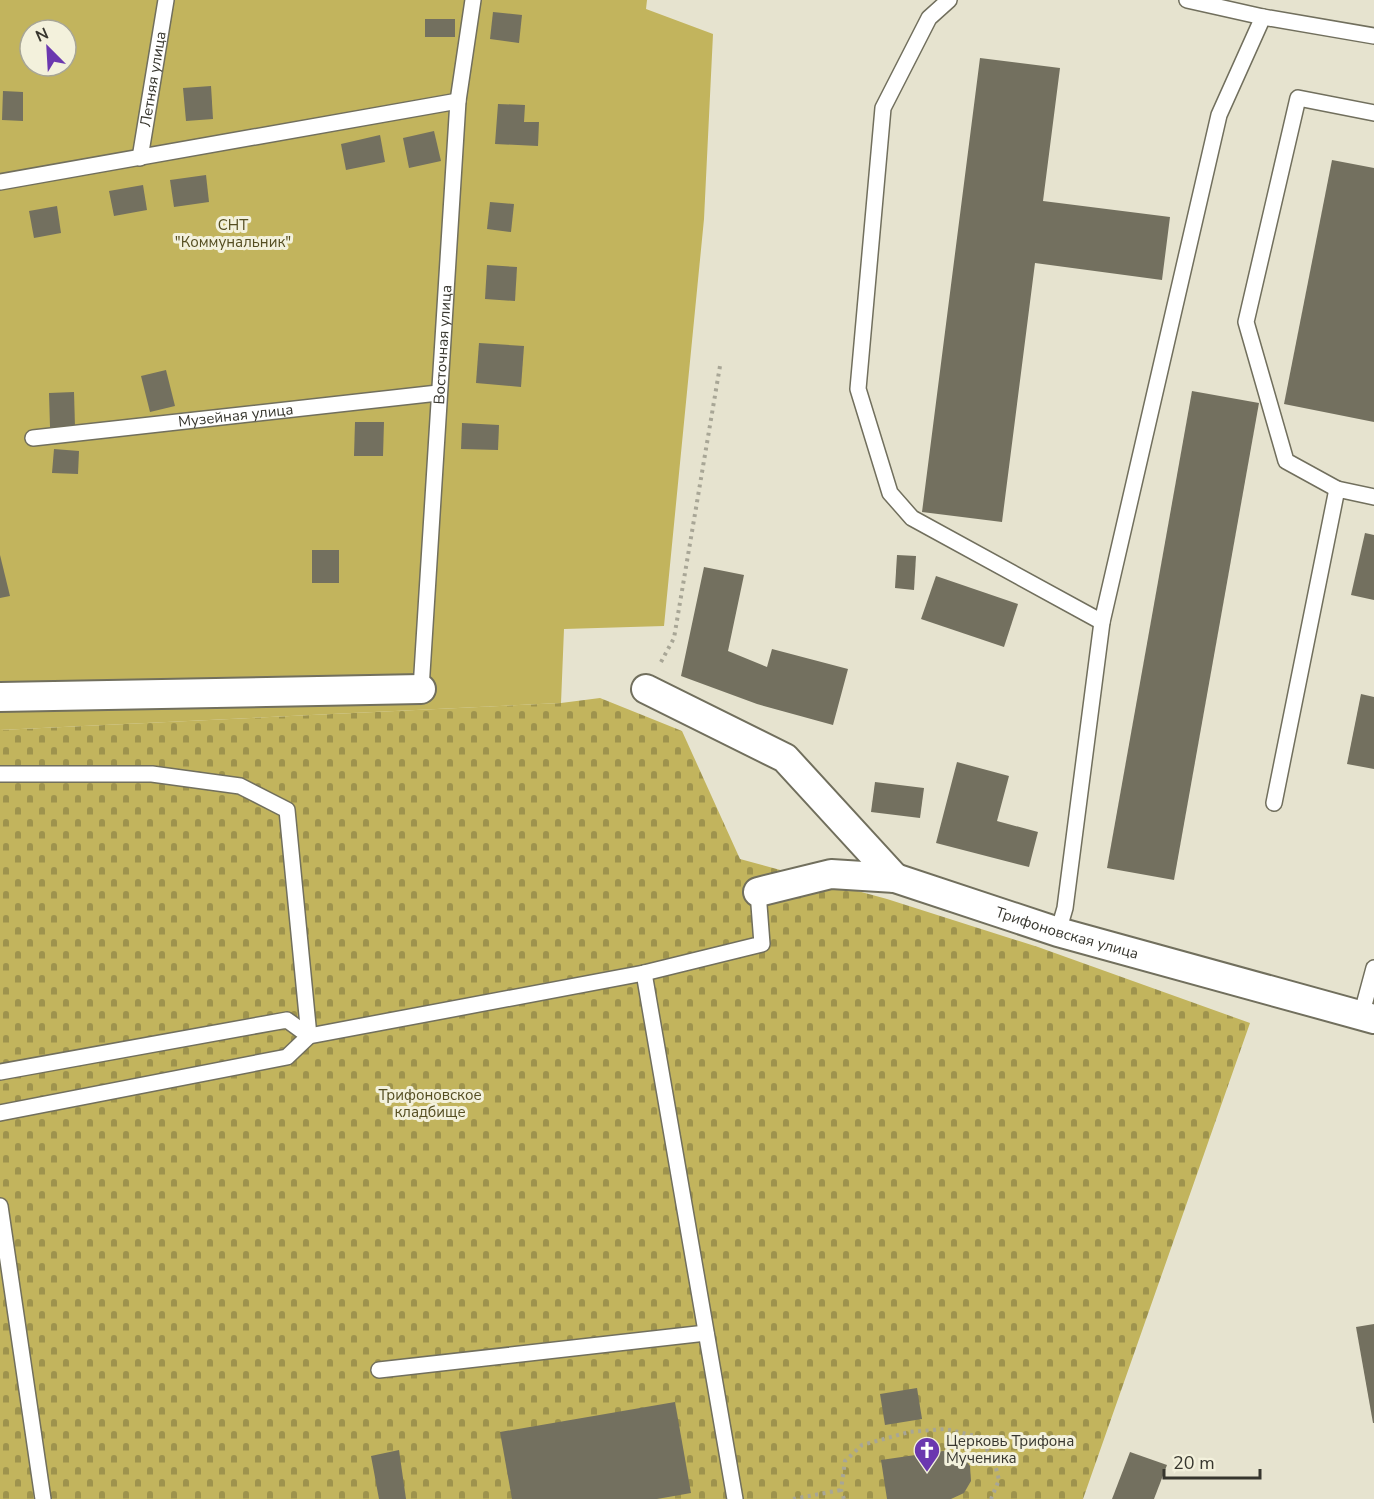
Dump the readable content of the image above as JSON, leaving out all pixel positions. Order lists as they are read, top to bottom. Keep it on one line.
{"streets":{"street":["Трифоновская улица"],"lane":["Летняя улица","Восточная улица","Музейная улица"]},"crossings":[["Восточная улица","Музейная улица"]],"parks":["СНТ \"Коммунальник\"","Трифоновское кладбище"],"places":{"church":["Церковь Трифона Мученика"]},"scale_bar":"20 m","north":"top left"}
